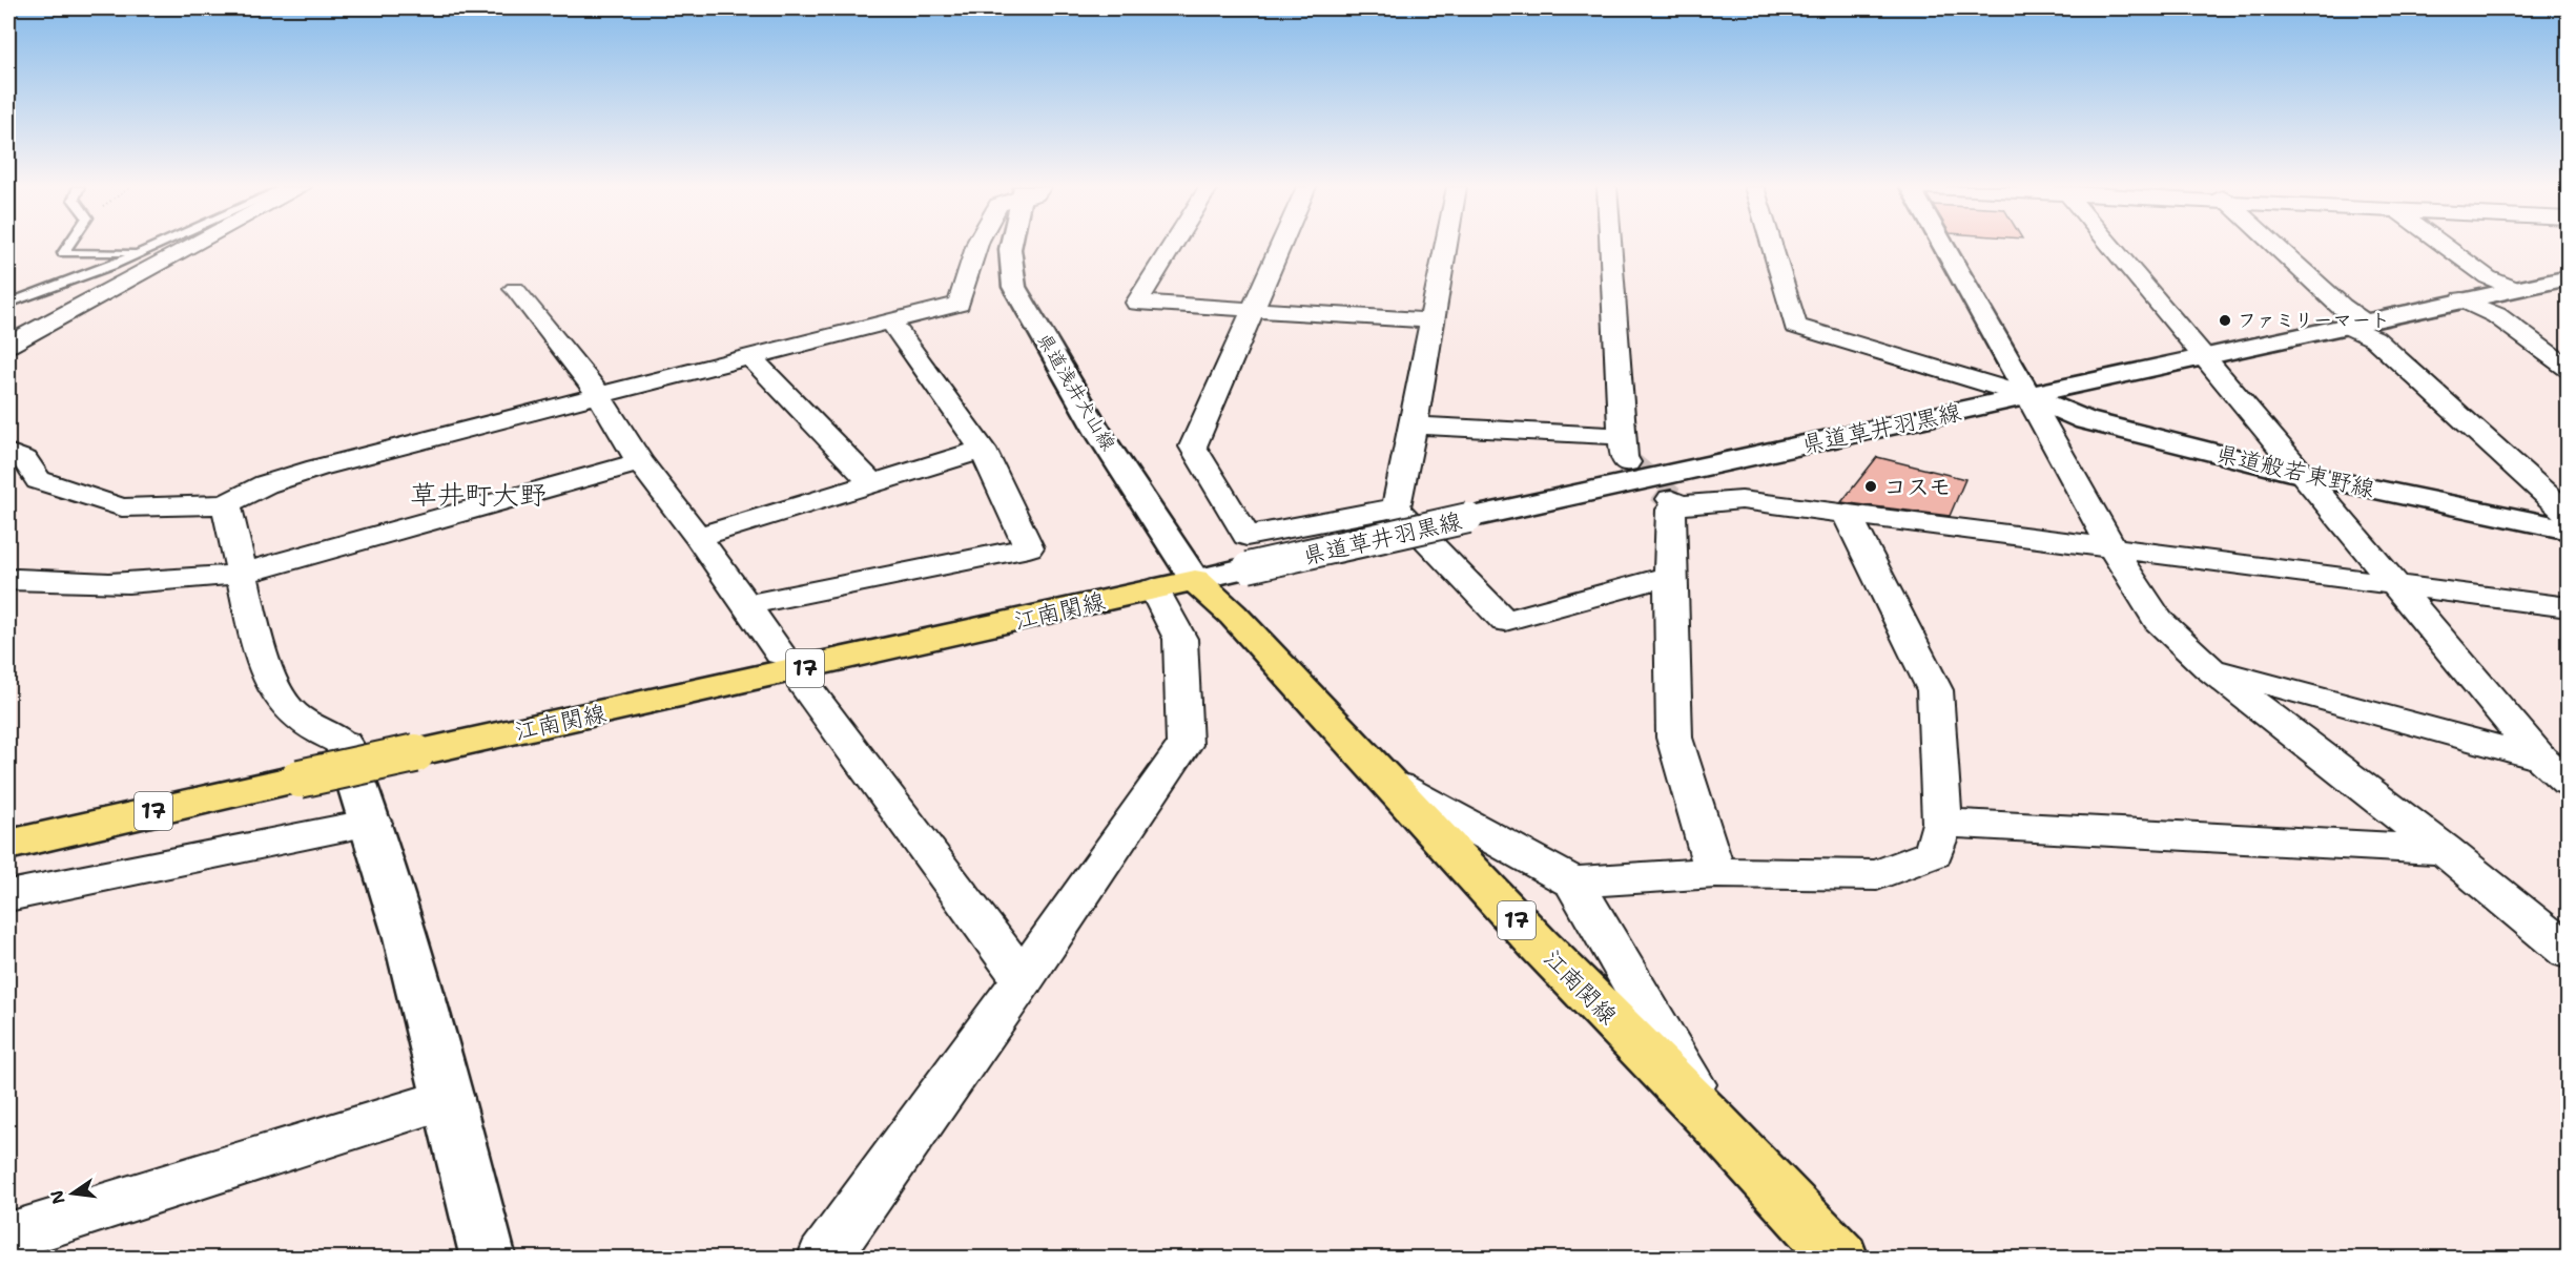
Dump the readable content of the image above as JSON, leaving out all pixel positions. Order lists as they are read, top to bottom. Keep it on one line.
{"streets":{"main road":["県道浅井犬山線","県道草井羽黒線","県道般若東野線","江南関線","17"]},"crossings":[["県道浅井犬山線","県道草井羽黒線"],["県道浅井犬山線","江南関線"],["県道草井羽黒線","県道般若東野線"],["県道草井羽黒線","江南関線"]],"districts":["草井町大野"],"places":["ファミリーマート","コスモ"],"north":"left"}
